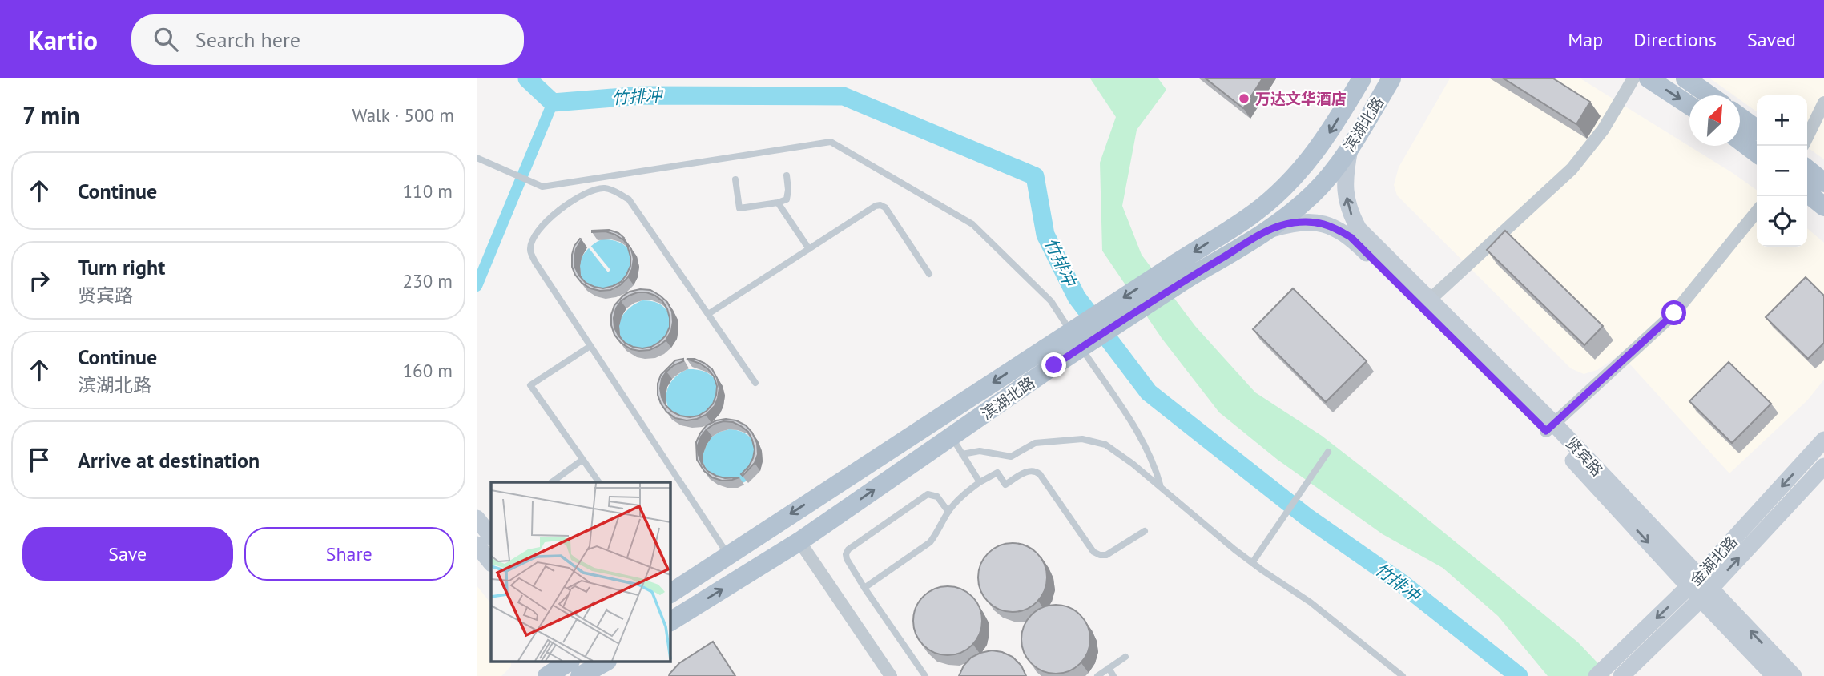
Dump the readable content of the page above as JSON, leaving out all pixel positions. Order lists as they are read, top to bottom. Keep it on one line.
{"streets":{"main road":["滨湖北路","贤宾路","金湖北路"]},"crossings":[["滨湖北路","贤宾路"],["贤宾路","金湖北路"]],"water":["竹排冲"],"places":["万达文华酒店"],"north":"top right","page":{"header":"Kartio","search":"Search here","nav":["Map","Directions","Saved"],"heading":["7 min","Walk · 500 m"],"map_buttons":["+","−"],"list":[["Continue","110 m"],["Turn right","贤宾路","230 m"],["Continue","滨湖北路","160 m"],"Arrive at destination"],"buttons":["Save","Share"]}}
